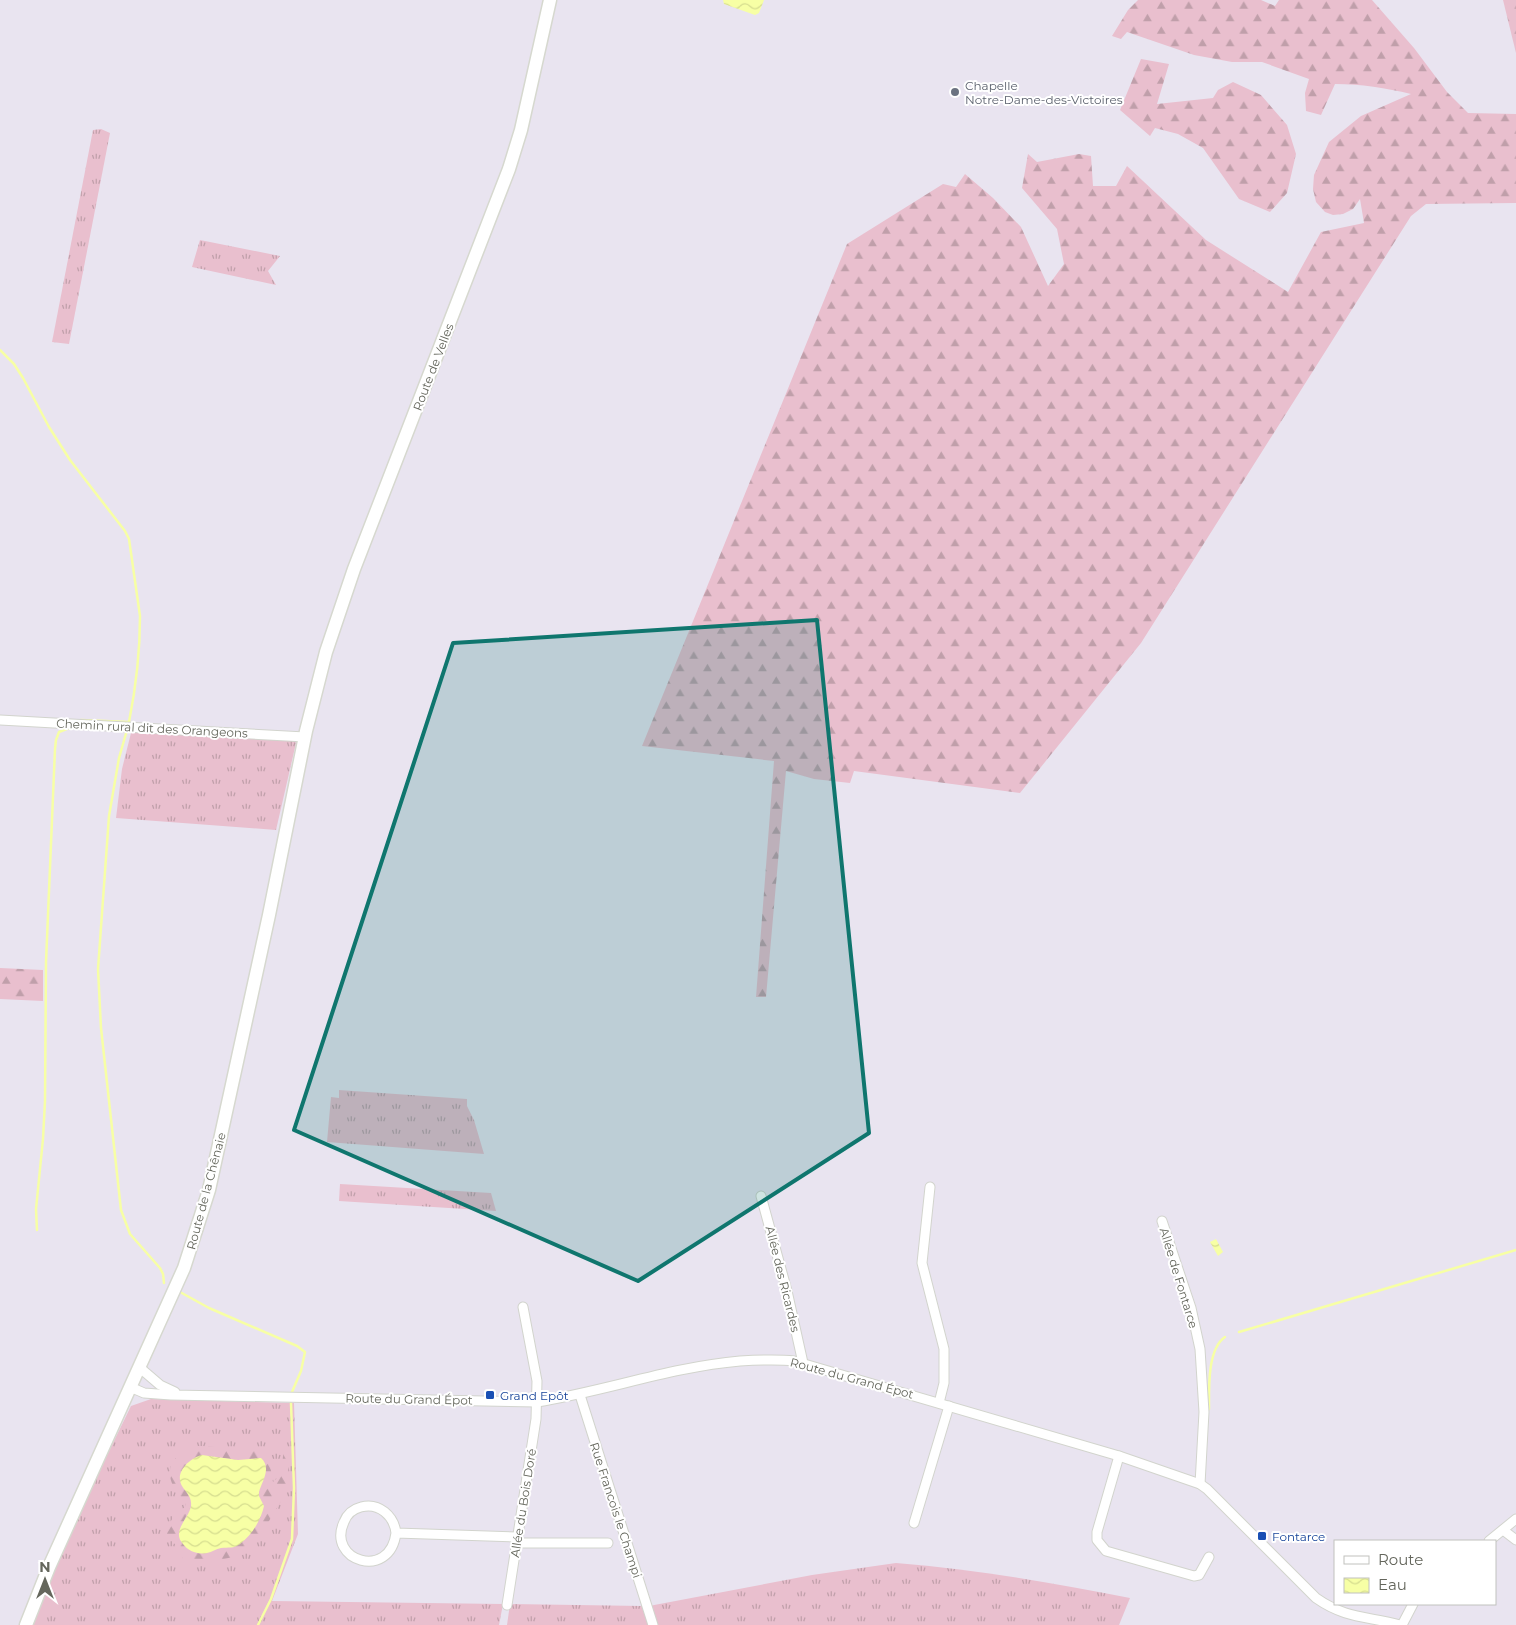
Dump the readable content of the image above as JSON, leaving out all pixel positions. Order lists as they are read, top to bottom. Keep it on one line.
{"streets":{"main road":["Route de Velles","Route de la Chênaie"],"street":["Chemin rural dit des Orangeons","Allée de Fontarce","Allée des Ricardes","Route du Grand Épot","Allée du Bois Doré","Rue Francois le Champi"]},"crossings":[["Route de Velles","Chemin rural dit des Orangeons"],["Route de Velles","Route de la Chênaie"],["Chemin rural dit des Orangeons","Route de la Chênaie"],["Route de la Chênaie","Route du Grand Épot"],["Allée de Fontarce","Route du Grand Épot"],["Allée des Ricardes","Route du Grand Épot"],["Route du Grand Épot","Allée du Bois Doré"],["Route du Grand Épot","Rue Francois le Champi"]],"places":{"other":["Chapelle Notre-Dame-des-Victoires"],"transit":["Grand Epôt","Fontarce"]},"legend":["Route","Eau"],"north":"top"}
